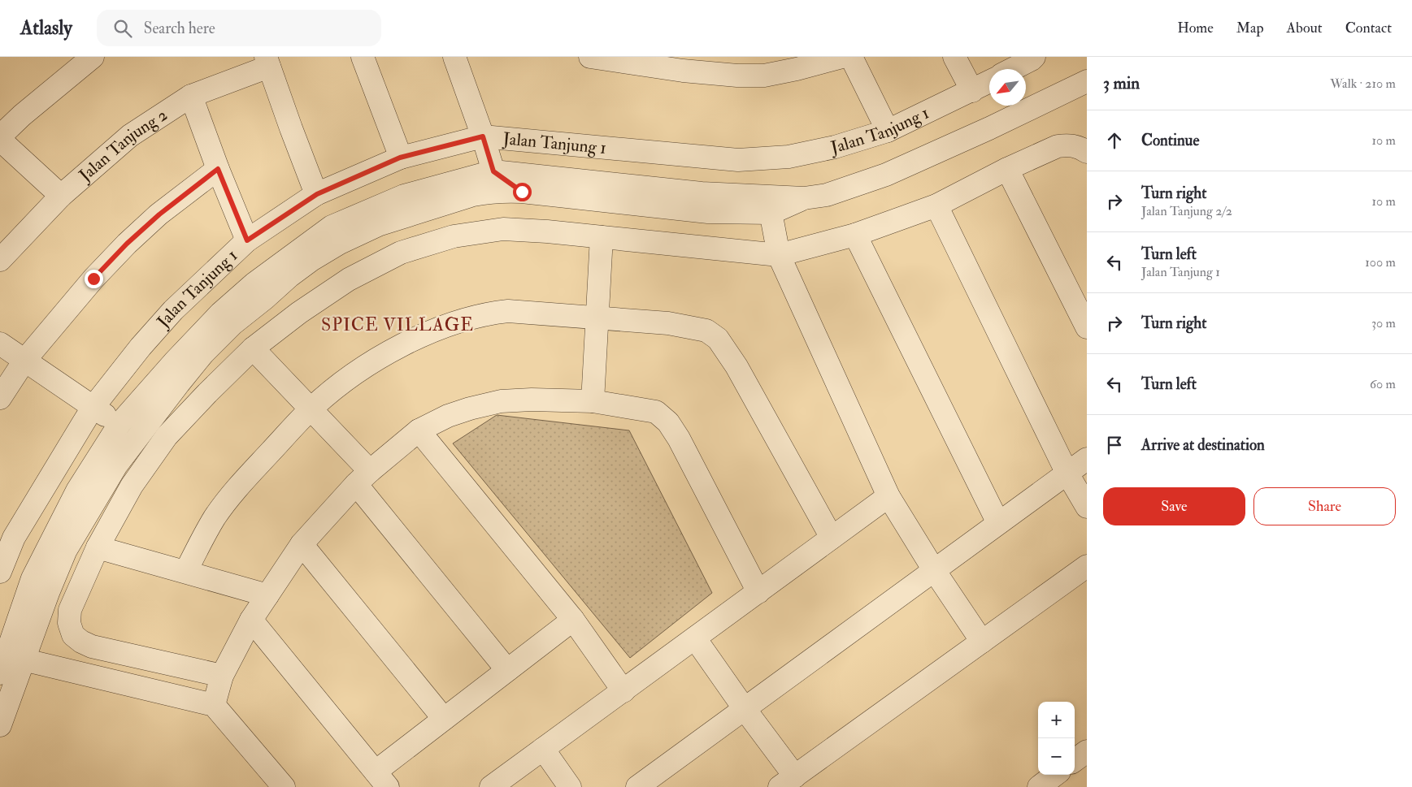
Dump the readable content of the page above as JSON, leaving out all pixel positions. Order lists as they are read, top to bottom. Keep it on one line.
{"streets":{"street":["Jalan Tanjung 1","Jalan Tanjung 2"]},"districts":["SPICE VILLAGE"],"north":"bottom left","page":{"header":"Atlasly","search":"Search here","nav":["Home","Map","About","Contact"],"heading":["3 min","Walk · 210 m"],"list":[["Continue","10 m"],["Turn right","Jalan Tanjung 2/2","10 m"],["Turn left","Jalan Tanjung 1","100 m"],["Turn right","30 m"],["Turn left","60 m"],"Arrive at destination"],"buttons":["Save","Share"],"map_buttons":["+","−"]}}
